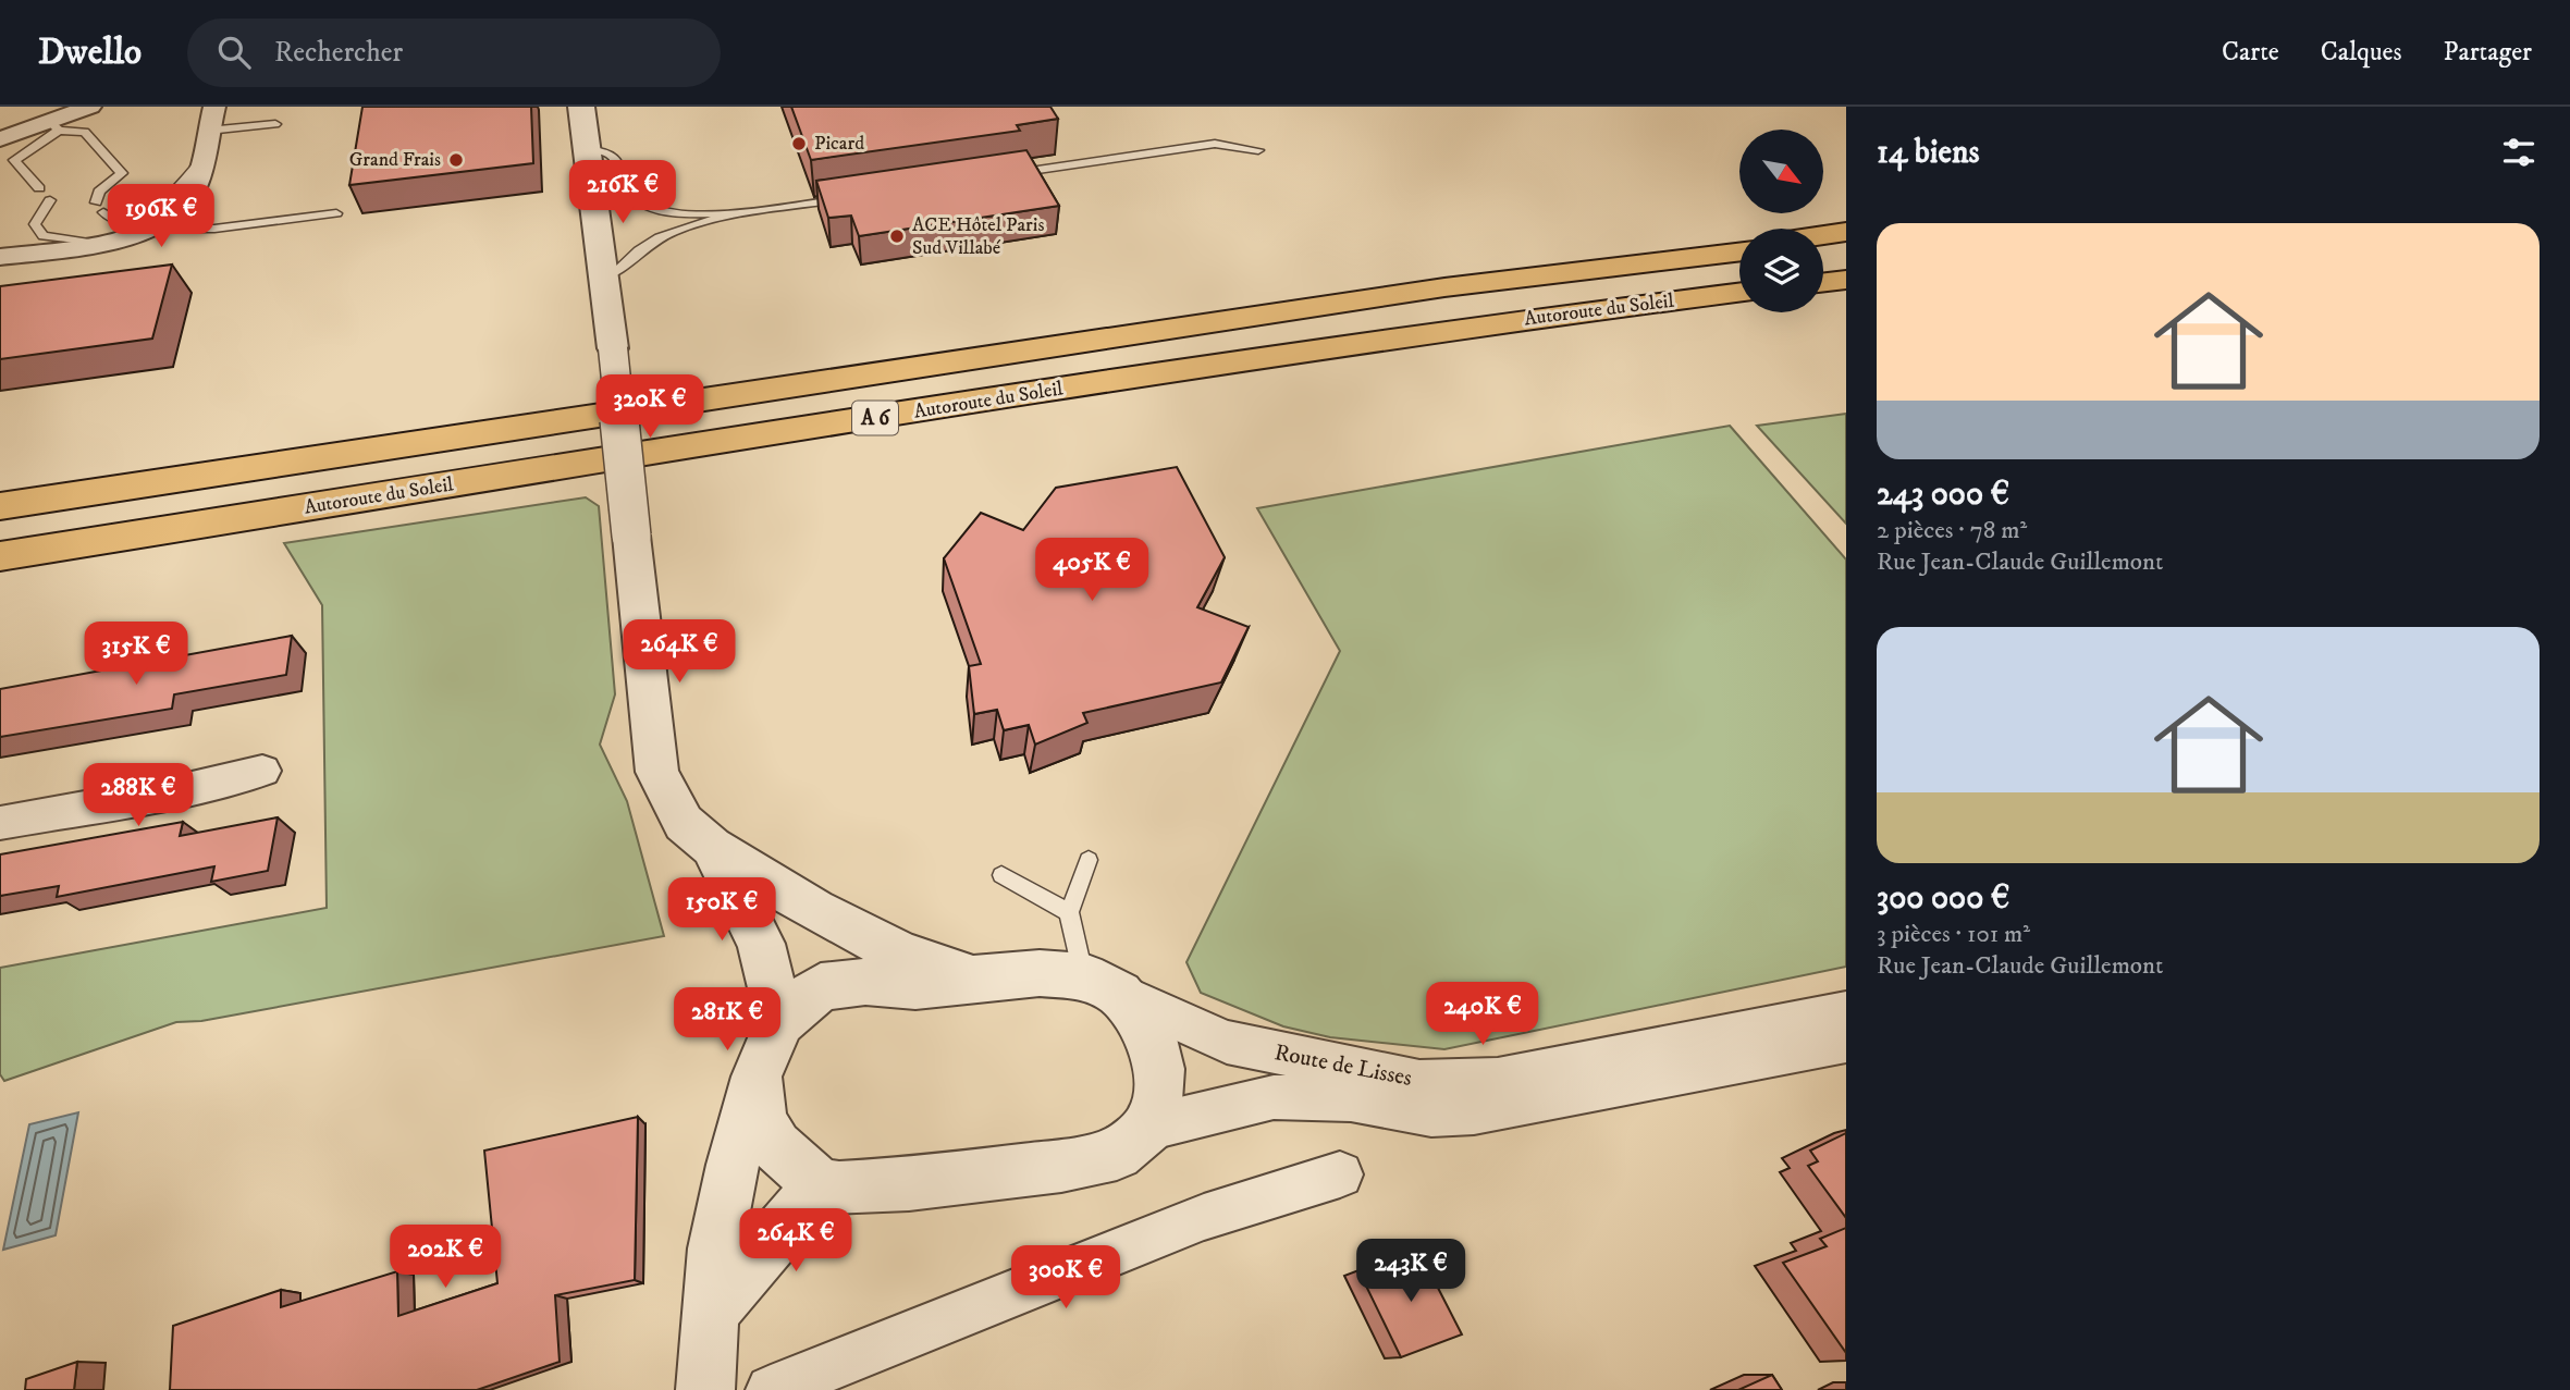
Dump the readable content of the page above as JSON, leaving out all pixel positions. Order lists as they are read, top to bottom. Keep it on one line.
{"streets":{"highway":["Autoroute du Soleil","A 6"],"street":["Route de Lisses"]},"places":["Picard","Grand Frais","ACE Hôtel Paris Sud Villabé"],"north":"bottom right","page":{"header":"Dwello","search":"Rechercher","nav":["Carte","Calques","Partager"],"heading":"14 biens","price":["216K €","196K €","320K €","405K €","264K €","315K €","288K €","150K €","240K €","281K €","264K €","202K €","243K €","300K €"],"list":[{"name":"243 000 €","note":"2 pièces · 78 m² · Rue Jean-Claude Guillemont"},{"name":"300 000 €","note":"3 pièces · 101 m² · Rue Jean-Claude Guillemont"}]}}
